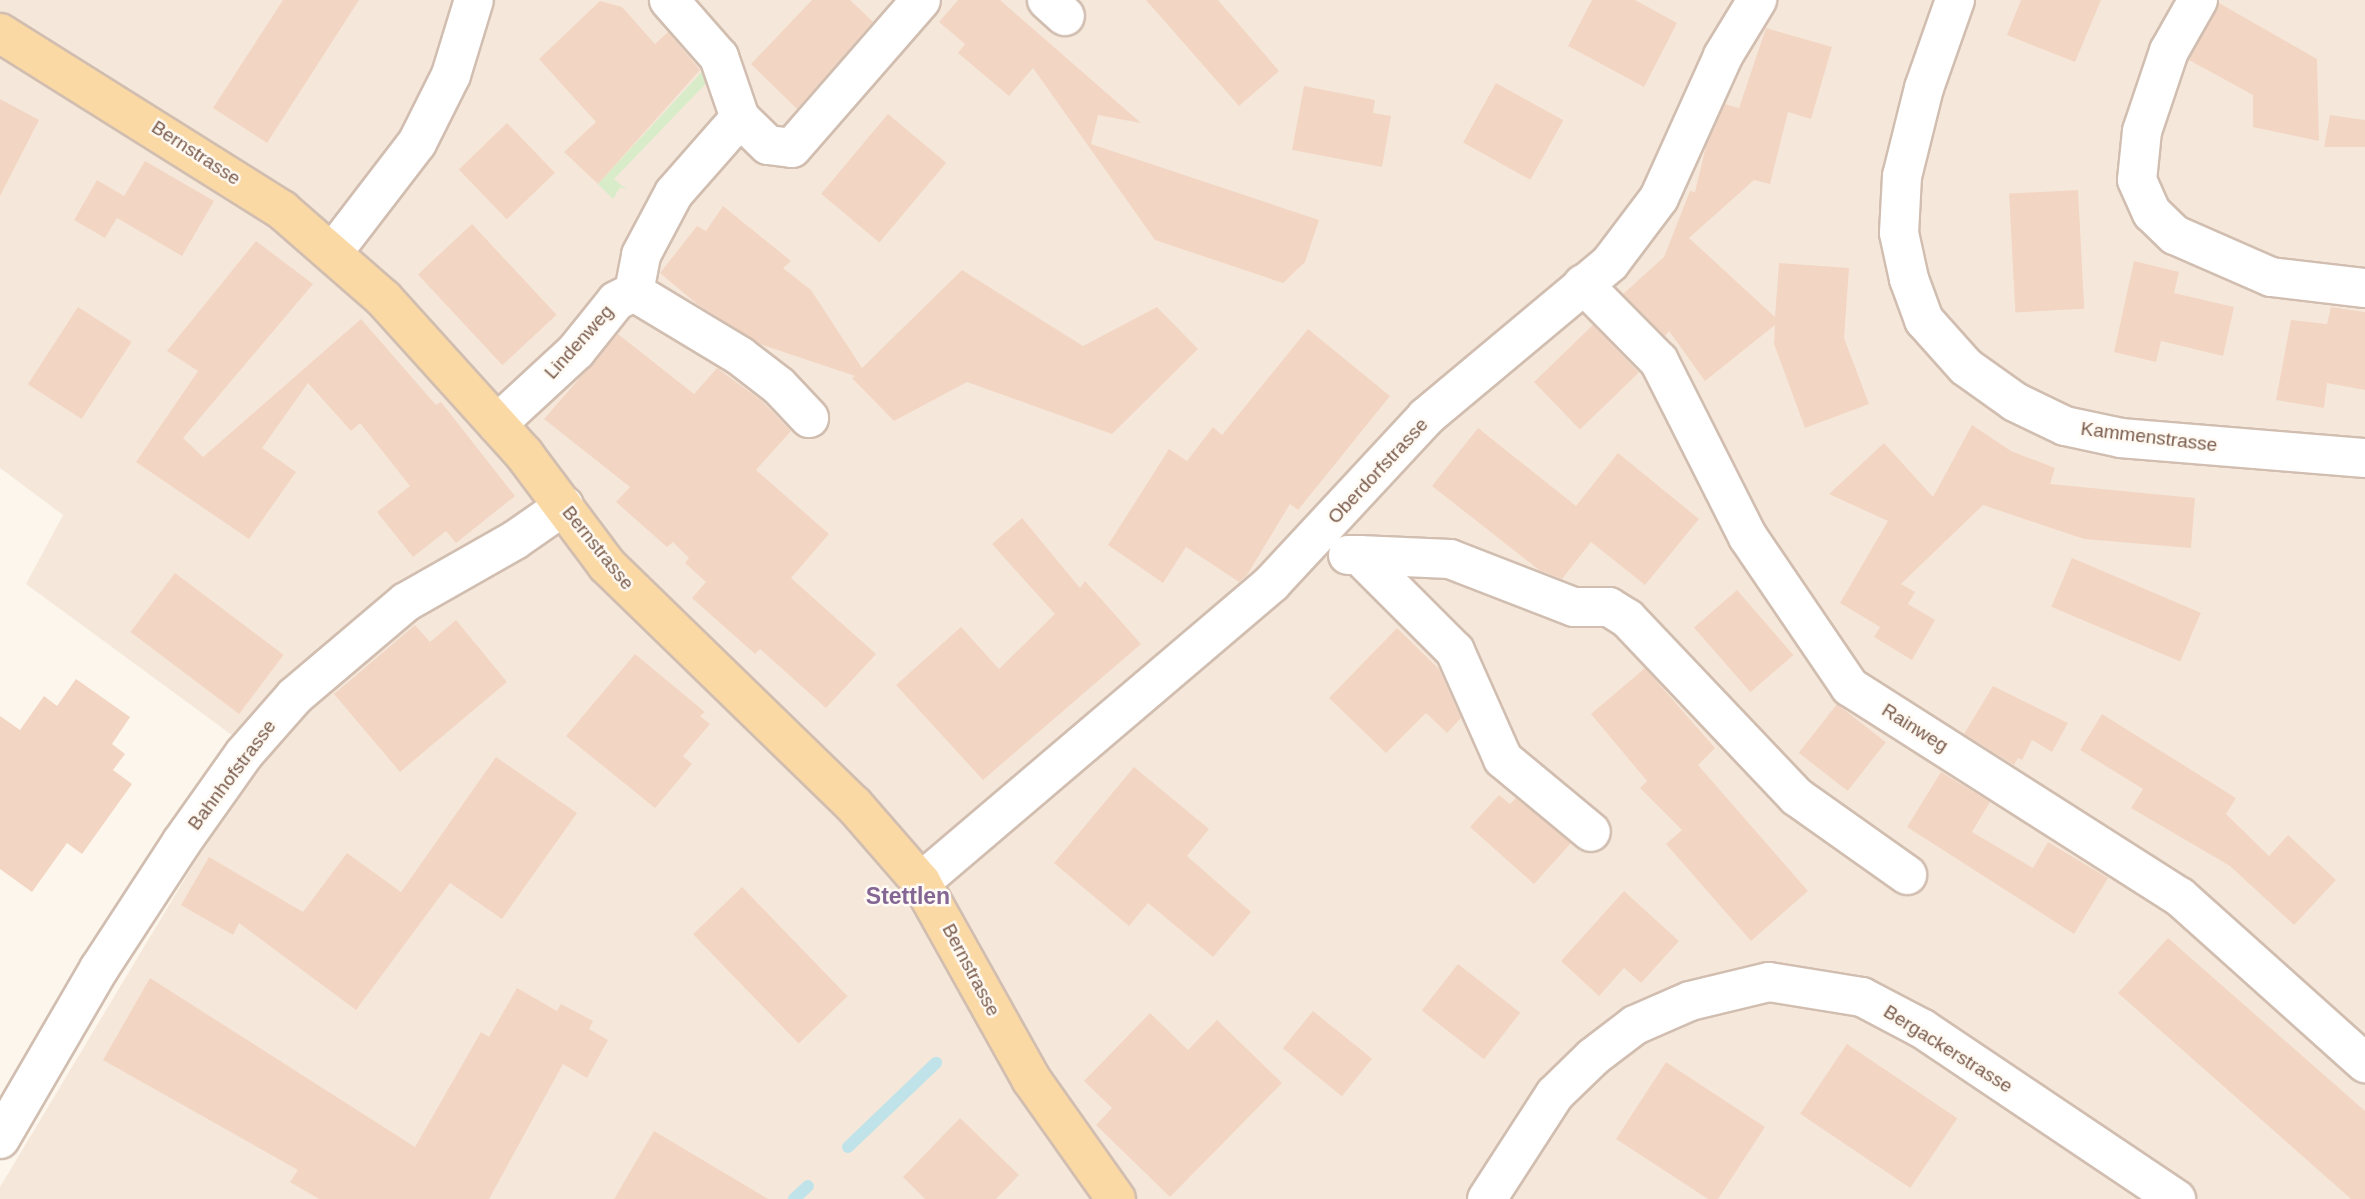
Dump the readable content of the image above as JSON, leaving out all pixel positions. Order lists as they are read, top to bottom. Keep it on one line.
{"streets":{"main road":["Bernstrasse"],"street":["Lindenweg","Kammenstrasse","Oberdorfstrasse","Rainweg","Bahnhofstrasse","Bergackerstrasse"]},"crossings":[["Bernstrasse","Lindenweg"],["Bernstrasse","Oberdorfstrasse"],["Bernstrasse","Bahnhofstrasse"],["Oberdorfstrasse","Rainweg"]],"districts":["Stettlen"]}
